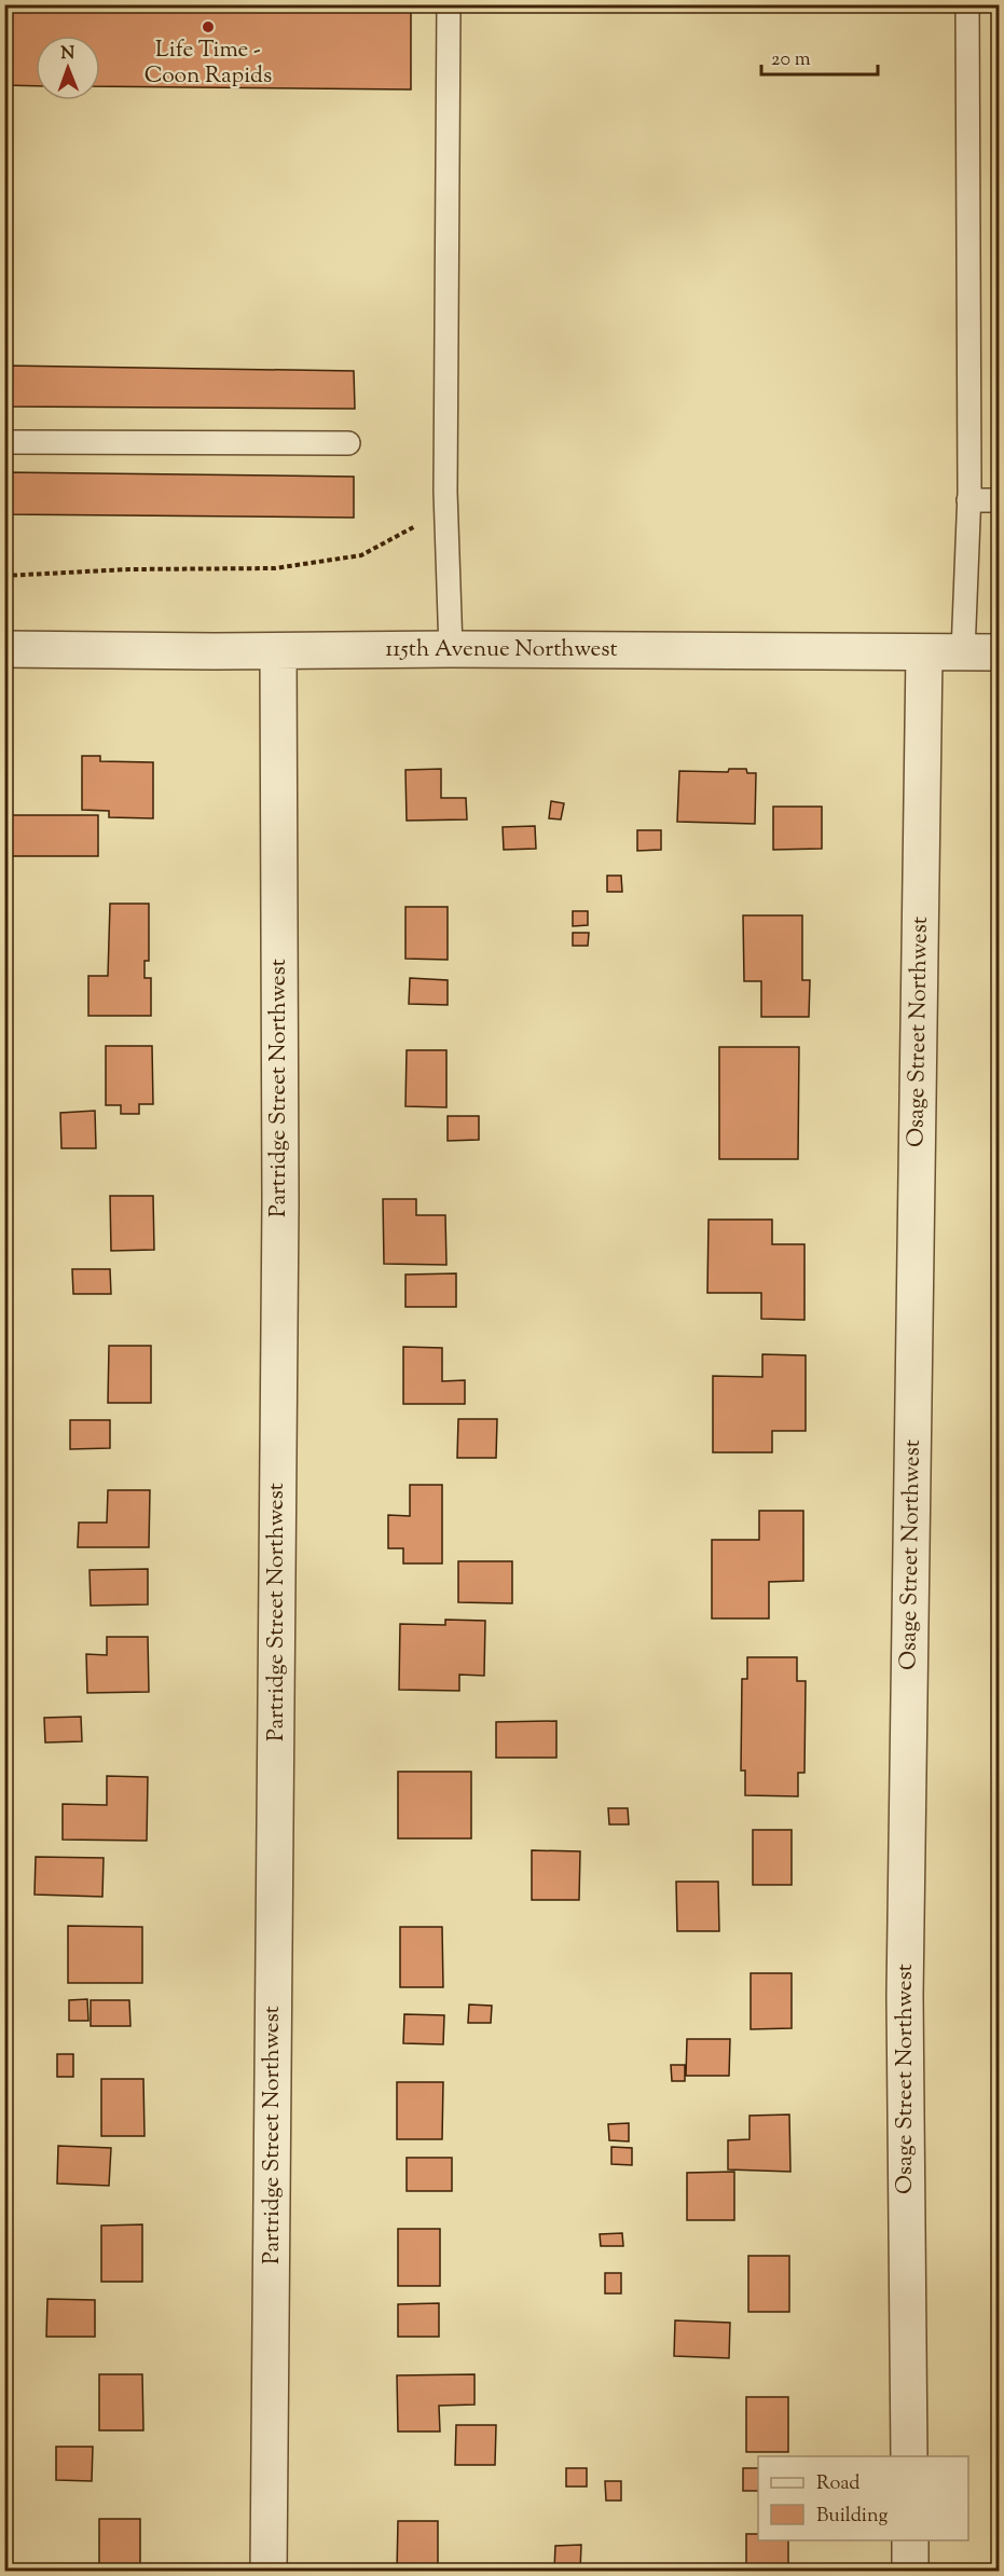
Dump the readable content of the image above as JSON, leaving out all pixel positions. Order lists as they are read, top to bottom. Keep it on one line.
{"streets":{"street":["115th Avenue Northwest","Osage Street Northwest","Partridge Street Northwest"]},"crossings":[["115th Avenue Northwest","Osage Street Northwest"],["115th Avenue Northwest","Partridge Street Northwest"]],"places":["Life Time - Coon Rapids"],"legend":["Road","Building"],"scale_bar":"20 m","north":"top"}
